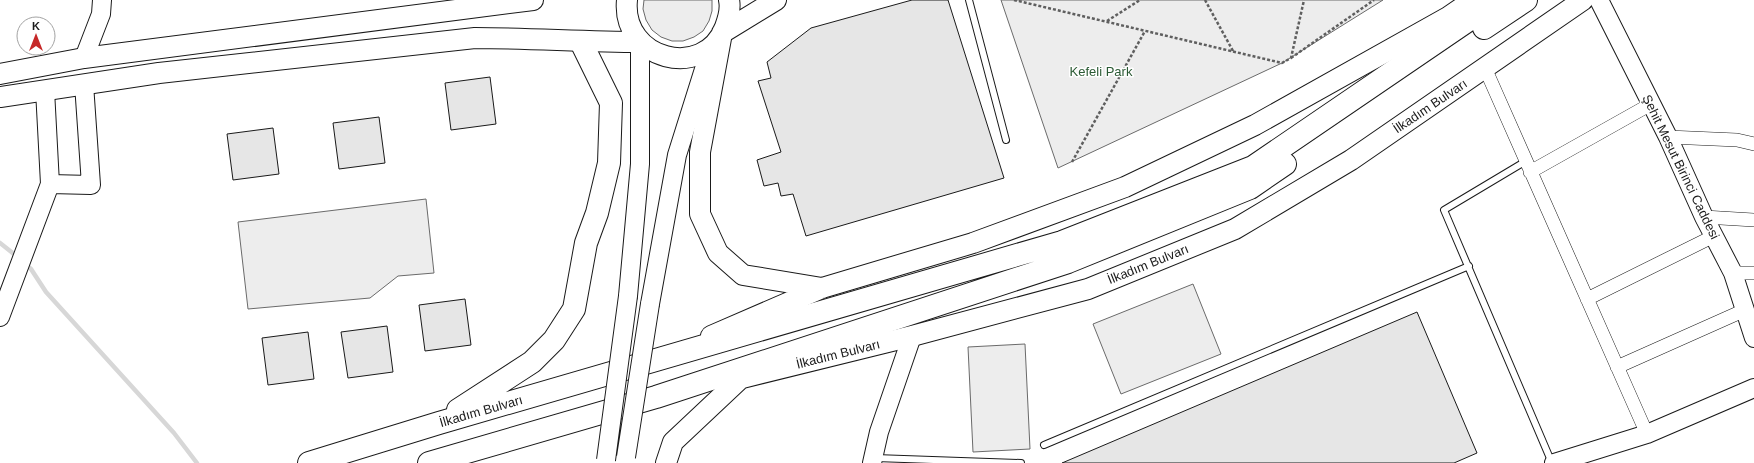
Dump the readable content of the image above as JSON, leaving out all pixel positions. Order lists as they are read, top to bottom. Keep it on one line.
{"streets":{"highway":["İlkadım Bulvarı"],"main road":["Şehit Mesut Birinci Caddesi"]},"parks":["Kefeli Park"],"north":"top"}
